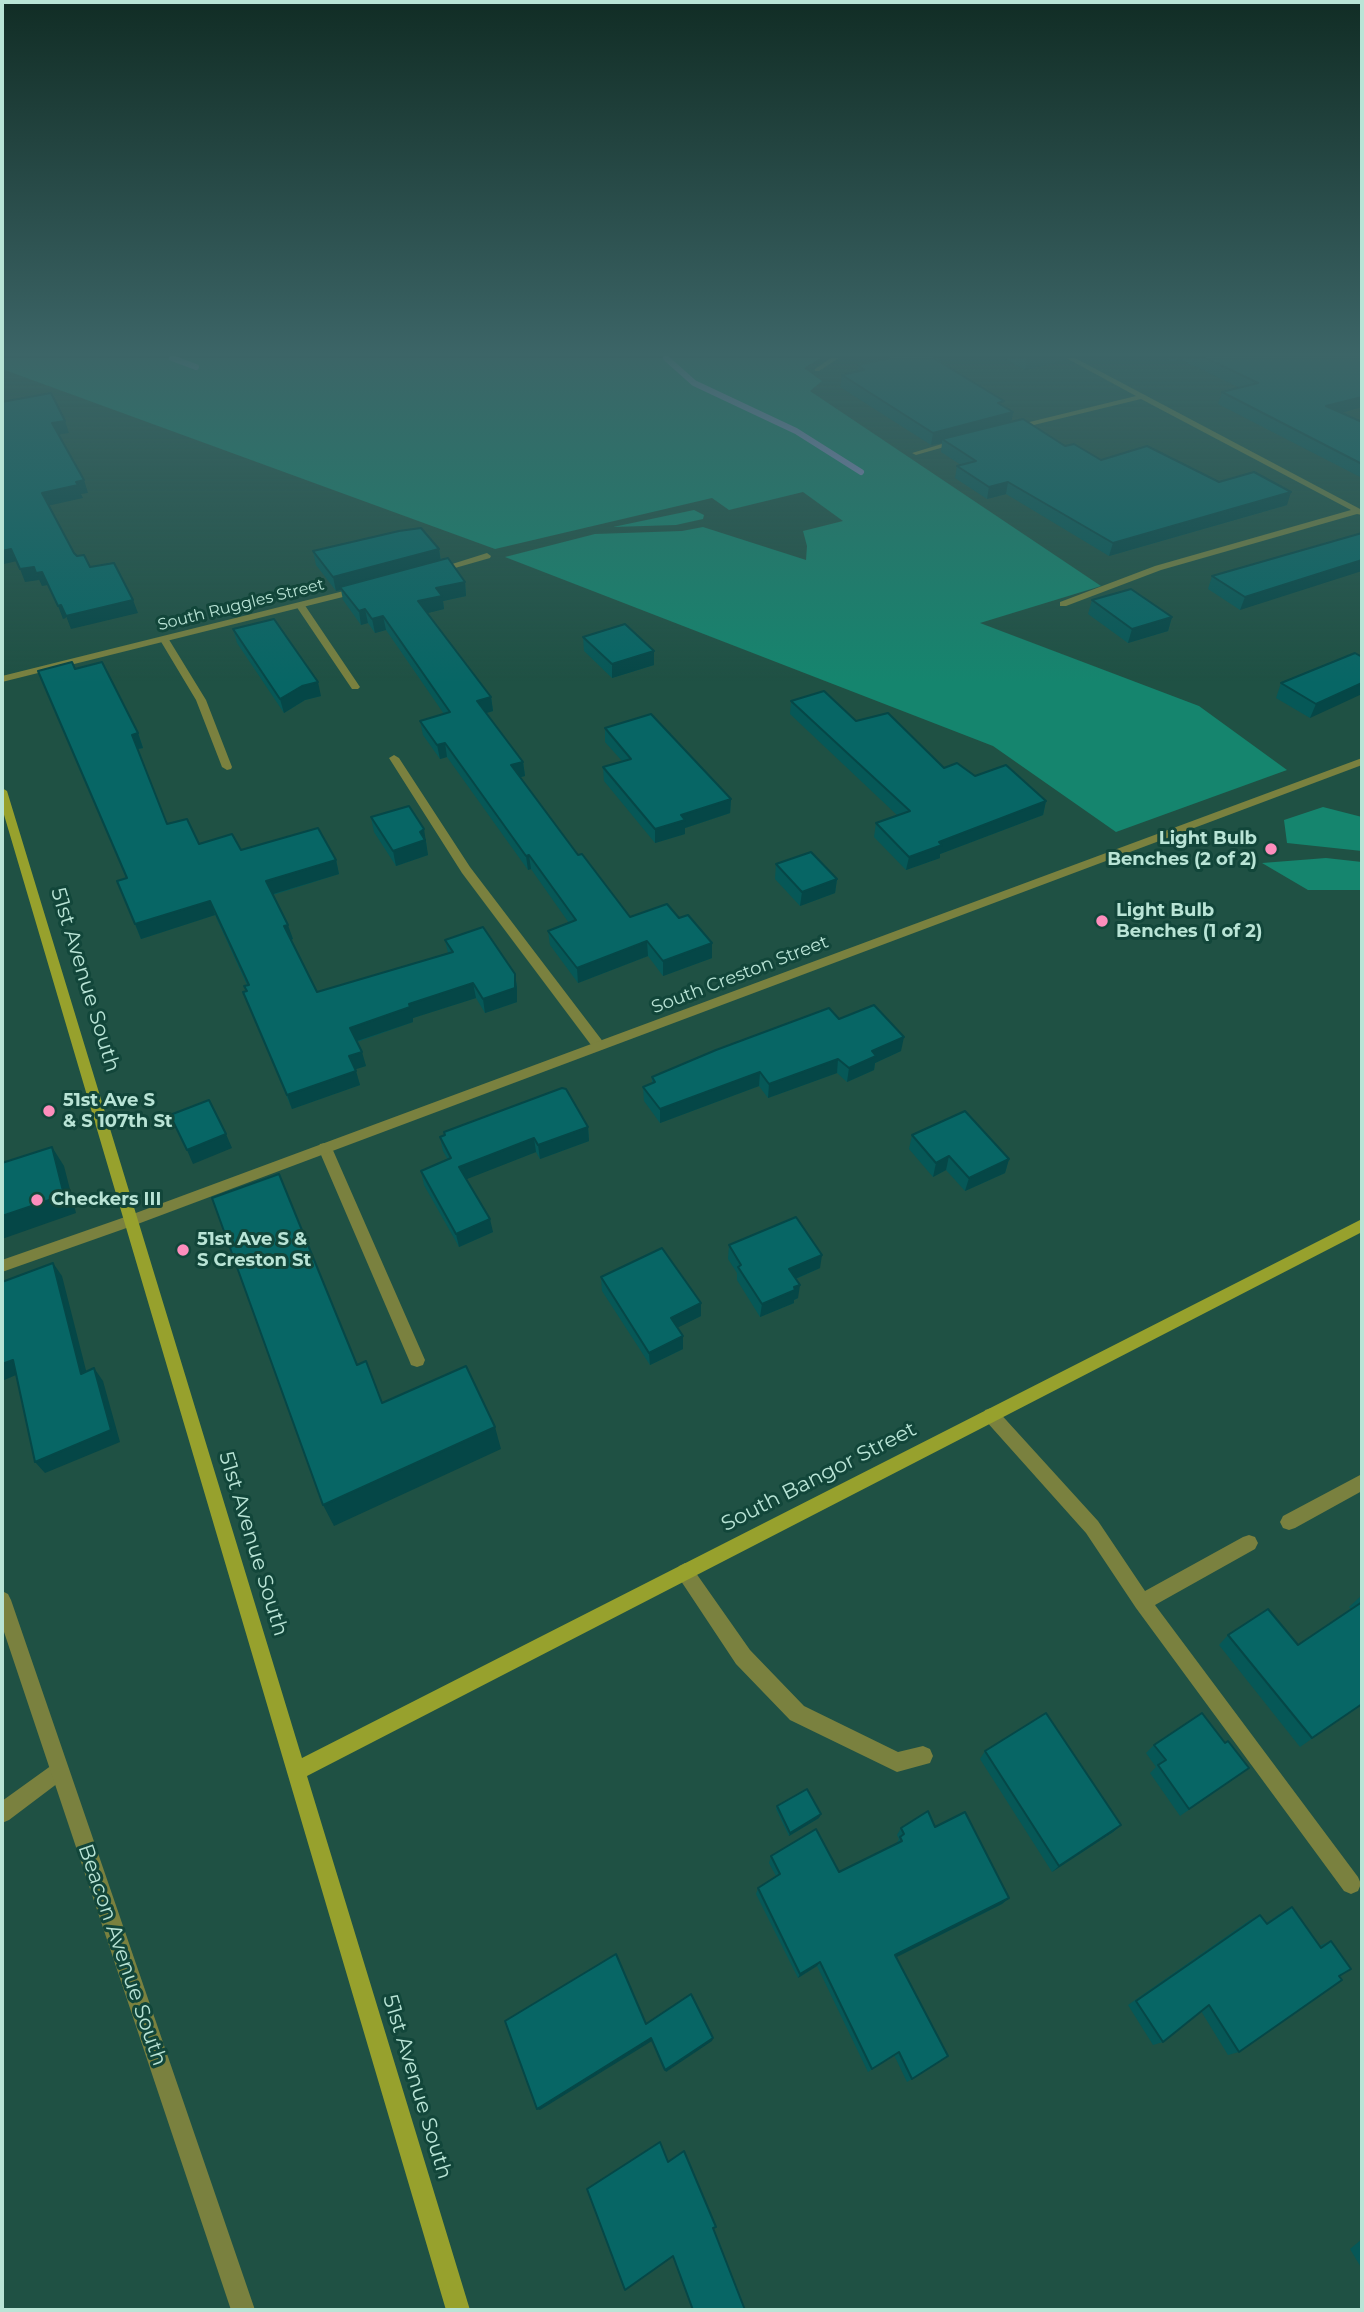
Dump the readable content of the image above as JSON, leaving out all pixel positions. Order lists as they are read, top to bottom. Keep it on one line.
{"streets":{"street":["South Ruggles Street","South Creston Street","51st Avenue South","South Bangor Street","Beacon Avenue South"]},"crossings":[["South Creston Street","51st Avenue South"],["51st Avenue South","South Bangor Street"]],"places":["Light Bulb Benches (2 of 2)","Light Bulb Benches (1 of 2)","51st Ave S & S 107th St","Checkers III","51st Ave S & S Creston St"]}
